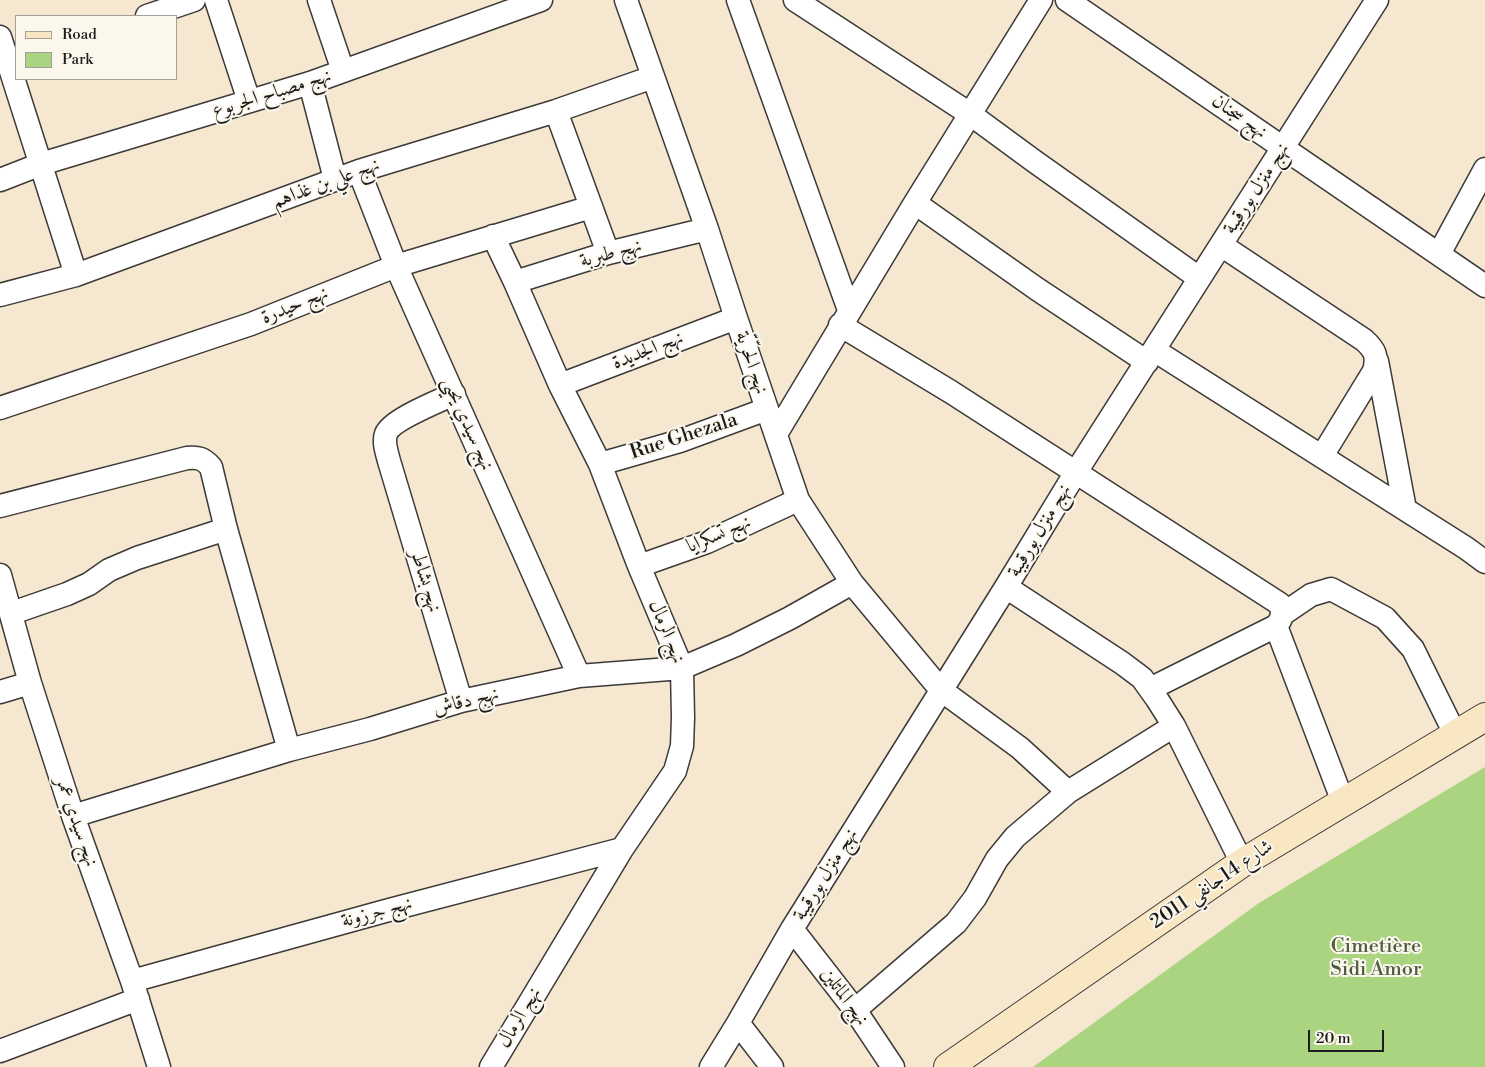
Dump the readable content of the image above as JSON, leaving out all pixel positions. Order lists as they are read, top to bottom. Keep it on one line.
{"streets":{"street":["نهج مصباح الجربوع","نهج سجنان","نهج علي بن غذاهم","نهج منزل بورقيبة","نهج طبربة","نهج حيدرة","نهج الجديدة","نهج الحرّيّة","نهج سيدي يحيى","Rue Ghezala","نهج تسكرايا","نهج بشاطر","نهج الرمال","نهج دقاش","نهج سيدي عمر","شارع 14جانفي 2011","نهج جرزونة","نهج الماتلين"]},"crossings":[["نهج سجنان","نهج منزل بورقيبة"],["نهج علي بن غذاهم","نهج الحرّيّة"],["نهج علي بن غذاهم","نهج سيدي يحيى"],["نهج منزل بورقيبة","نهج الحرّيّة"],["نهج منزل بورقيبة","نهج الماتلين"],["نهج طبربة","نهج الحرّيّة"],["نهج طبربة","نهج الرمال"],["نهج حيدرة","نهج سيدي يحيى"],["نهج حيدرة","نهج الرمال"],["نهج الجديدة","نهج الحرّيّة"],["نهج الجديدة","نهج الرمال"],["نهج الحرّيّة","Rue Ghezala"],["نهج الحرّيّة","نهج تسكرايا"],["نهج الحرّيّة","نهج دقاش"],["نهج سيدي يحيى","نهج بشاطر"],["نهج سيدي يحيى","نهج دقاش"],["Rue Ghezala","نهج الرمال"],["نهج تسكرايا","نهج الرمال"],["نهج بشاطر","نهج دقاش"],["نهج الرمال","نهج دقاش"],["نهج الرمال","نهج جرزونة"],["نهج دقاش","نهج سيدي عمر"],["نهج سيدي عمر","نهج جرزونة"]],"parks":["Cimetière Sidi Amor"],"legend":["Road","Park"],"scale_bar":"20 m"}
